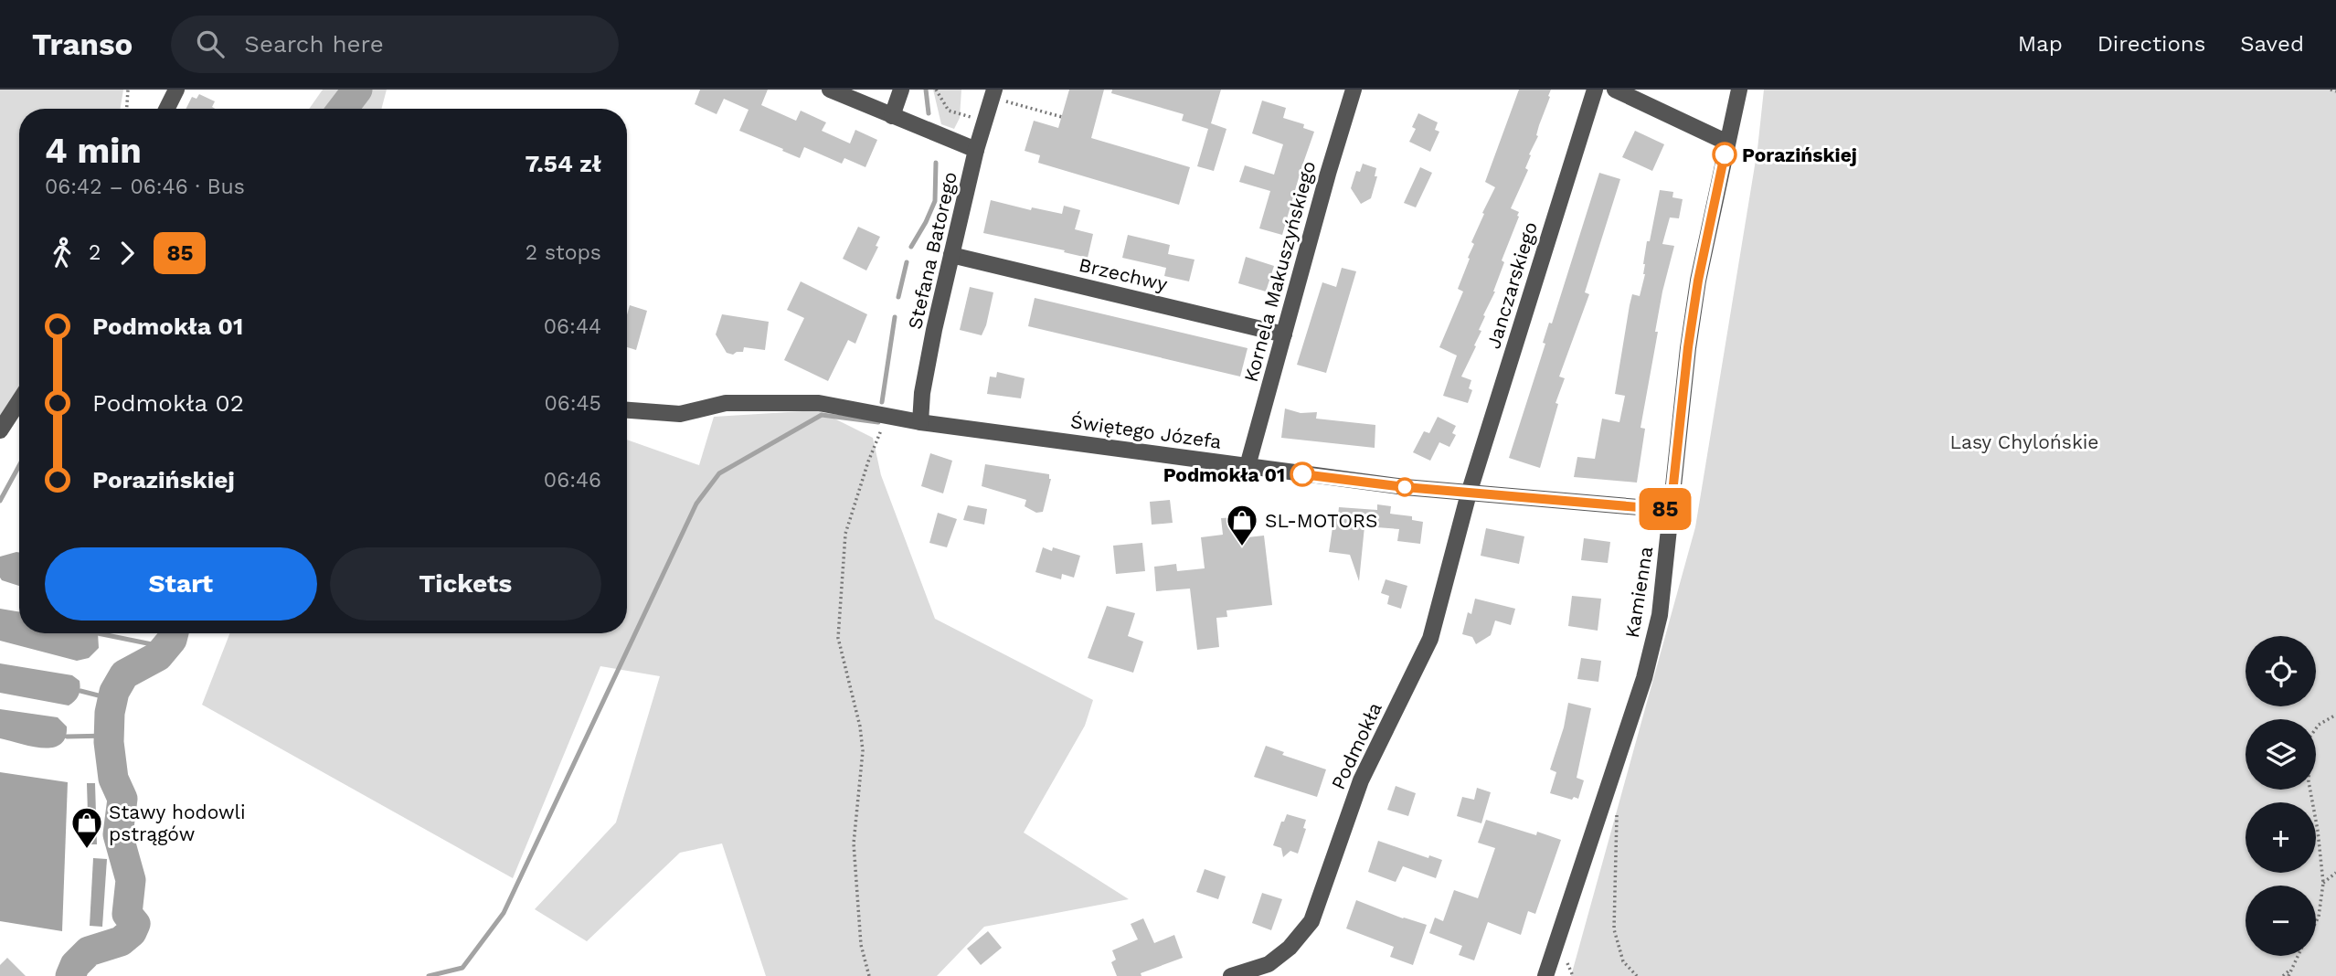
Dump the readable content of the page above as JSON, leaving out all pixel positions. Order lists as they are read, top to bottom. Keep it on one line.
{"streets":{"street":["Stefana Batorego","Kornela Makuszyńskiego","Brzechwy","Janczarskiego","Świętego Józefa","Kamienna","Podmokła"]},"crossings":[["Stefana Batorego","Brzechwy"],["Stefana Batorego","Świętego Józefa"],["Kornela Makuszyńskiego","Brzechwy"],["Kornela Makuszyńskiego","Świętego Józefa"],["Janczarskiego","Świętego Józefa"],["Janczarskiego","Podmokła"],["Świętego Józefa","Kamienna"],["Świętego Józefa","Podmokła"]],"parks":["Lasy Chylońskie"],"places":{"other":["Porazińskiej","Podmokła 01"],"shop":["SL-MOTORS","Stawy hodowli pstrągów"]},"lines":["bus line 85"],"page":{"header":"Transo","search":"Search here","nav":["Map","Directions","Saved"],"on_map":"85","heading":["4 min","06:42 – 06:46 · Bus","7.54 zł"],"legs":["2","85","2 stops"],"list":[{"name":"Podmokła 01","value":"06:44"},{"name":"Podmokła 02","value":"06:45"},{"name":"Porazińskiej","value":"06:46"}],"buttons":["Start","Tickets"],"map_buttons":["+","−"]}}
